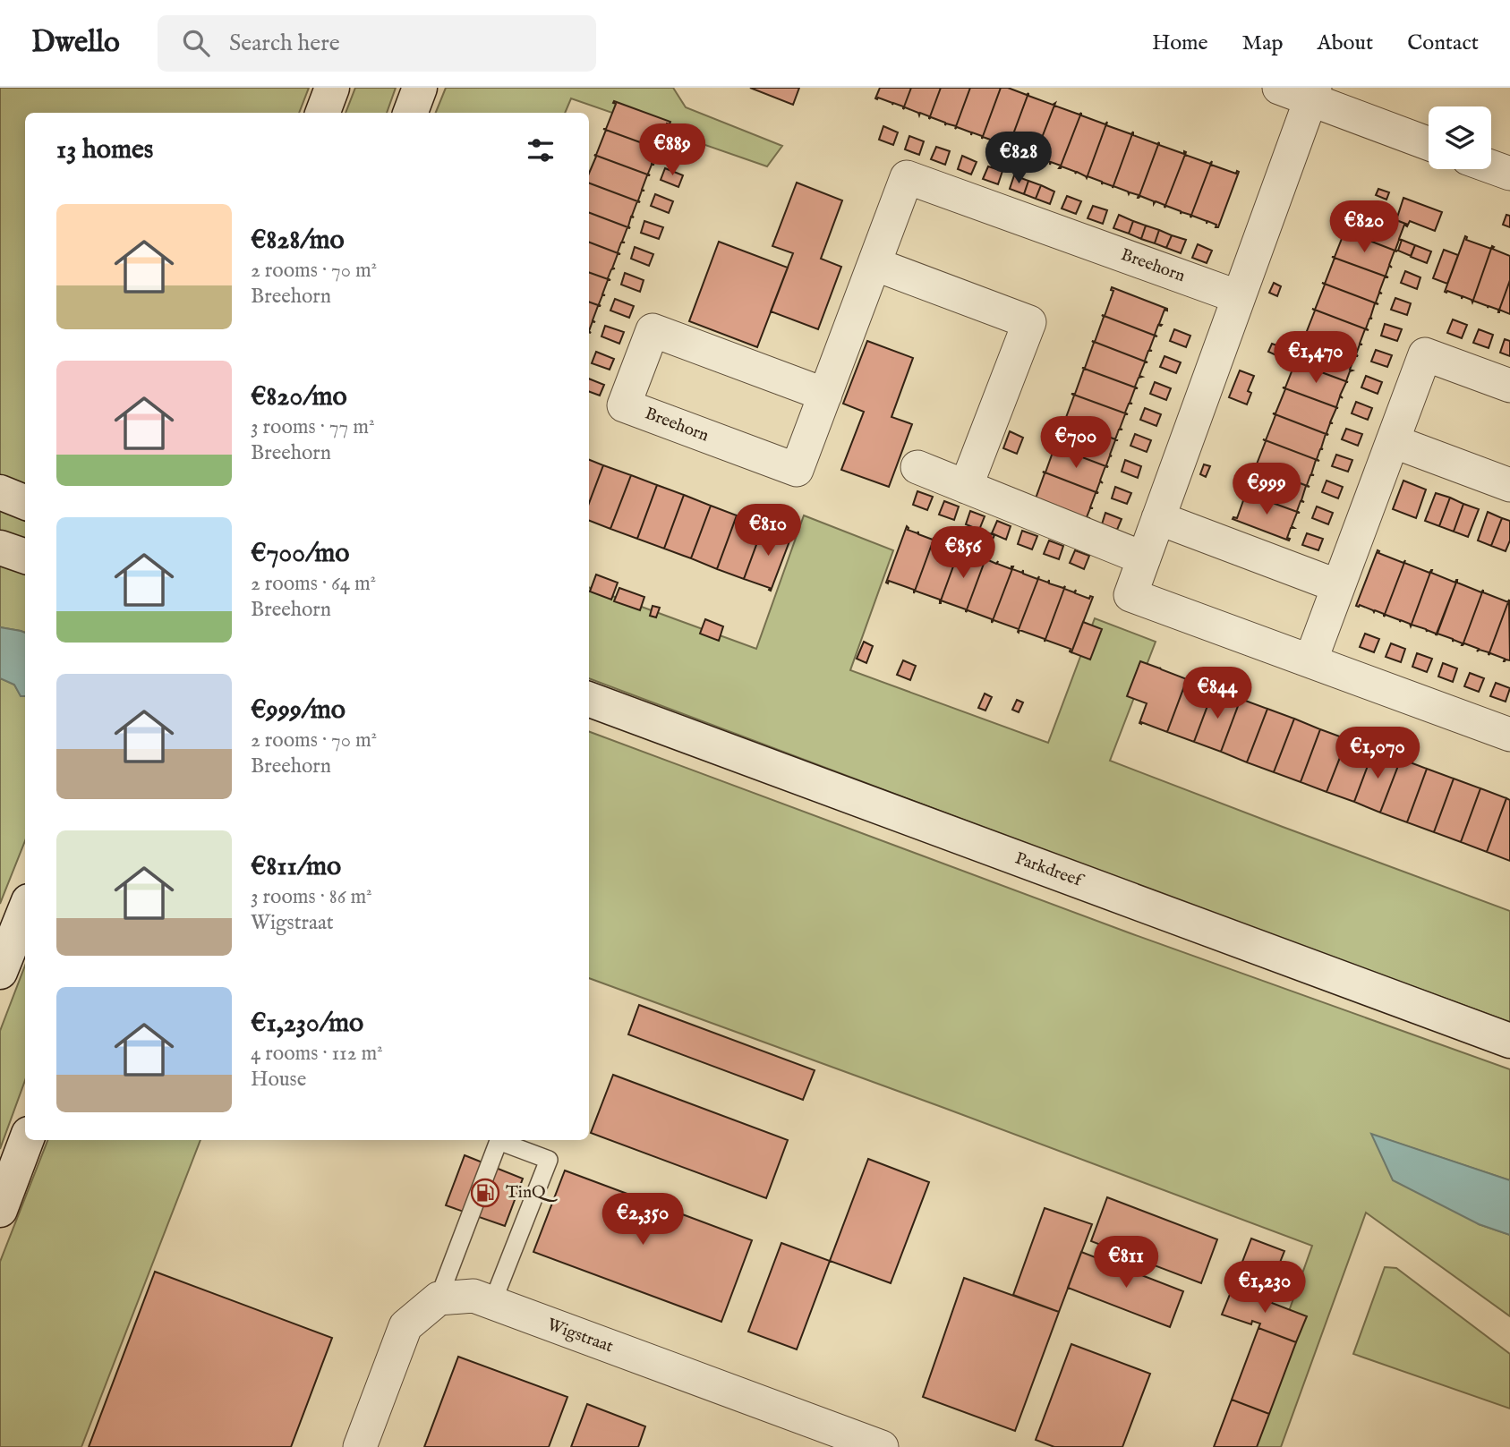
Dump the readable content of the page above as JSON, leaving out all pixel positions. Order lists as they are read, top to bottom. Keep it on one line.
{"streets":{"street":["Breehorn","Parkdreef","Wigstraat"]},"places":{"fuel station":["TinQ"]},"page":{"header":"Dwello","search":"Search here","nav":["Home","Map","About","Contact"],"heading":"13 homes","price":["€889","€828","€820","€1,470","€700","€999","€810","€856","€844","€1,070","€2,350","€811","€1,230"],"list":[{"name":"€828/mo","note":"2 rooms · 70 m² · Breehorn"},{"name":"€820/mo","note":"3 rooms · 77 m² · Breehorn"},{"name":"€700/mo","note":"2 rooms · 64 m² · Breehorn"},{"name":"€999/mo","note":"2 rooms · 70 m² · Breehorn"},{"name":"€811/mo","note":"3 rooms · 86 m² · Wigstraat"},{"name":"€1,230/mo","note":"4 rooms · 112 m² · House"}]}}
